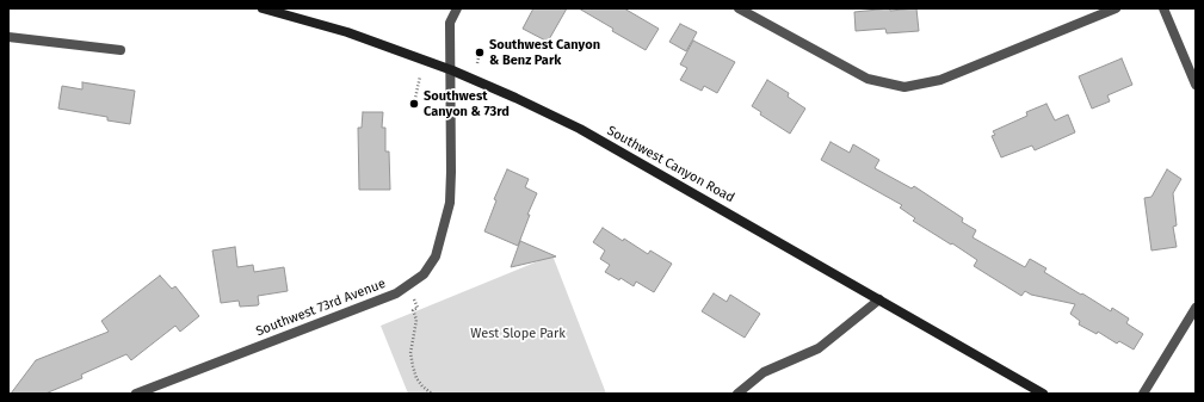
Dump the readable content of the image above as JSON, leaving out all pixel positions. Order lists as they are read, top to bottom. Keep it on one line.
{"streets":{"main road":["Southwest Canyon Road"],"street":["Southwest 73rd Avenue"]},"crossings":[["Southwest Canyon Road","Southwest 73rd Avenue"]],"parks":["West Slope Park"],"places":["Southwest Canyon & Benz Park","Southwest Canyon & 73rd"]}
